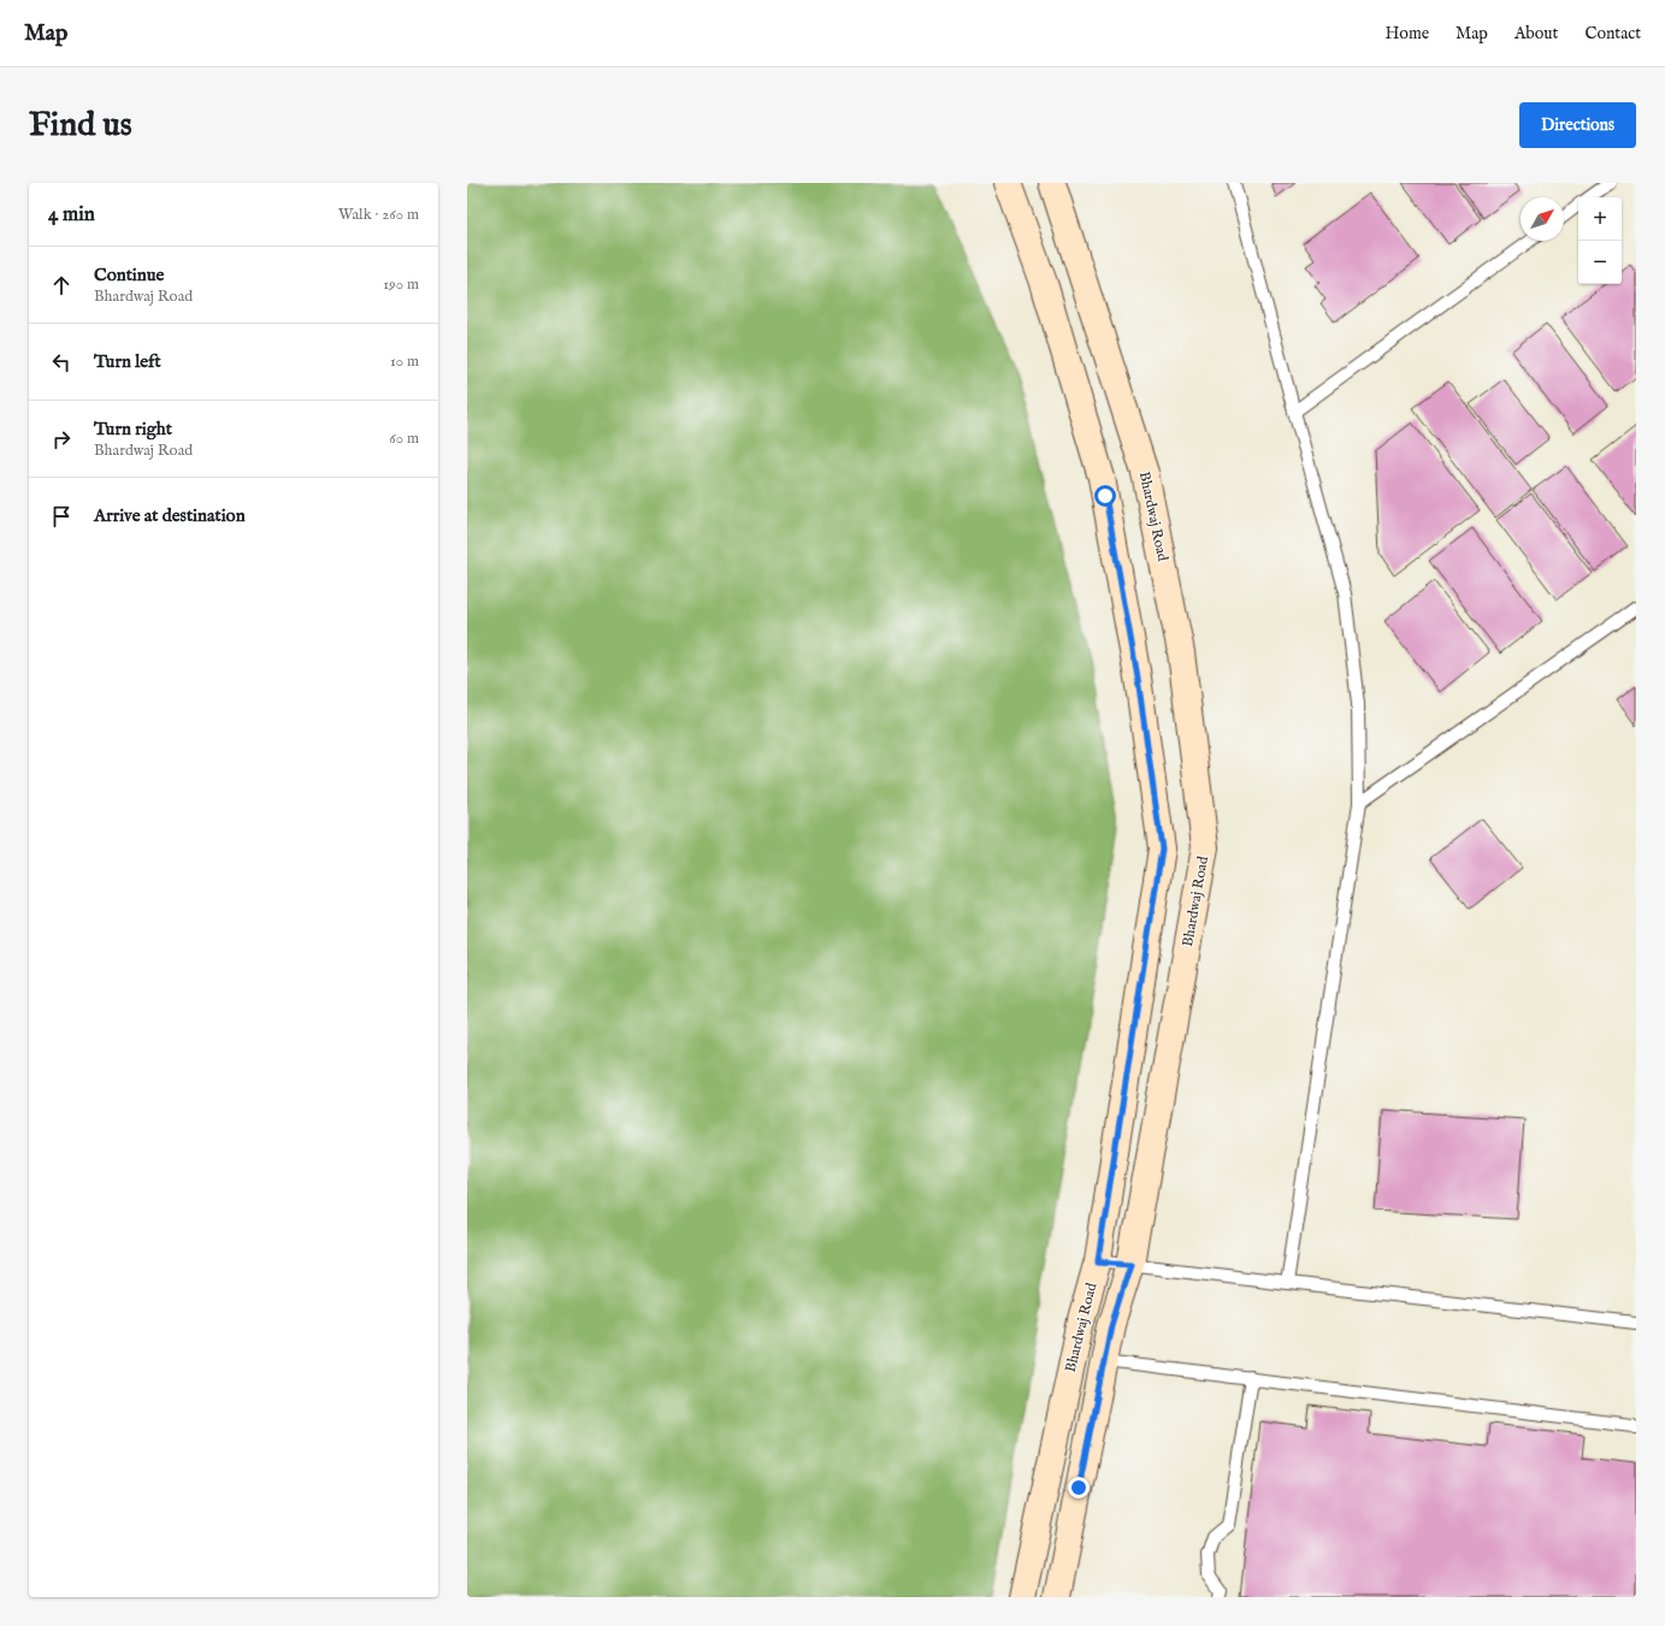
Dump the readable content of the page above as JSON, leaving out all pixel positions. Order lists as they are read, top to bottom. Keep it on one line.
{"streets":{"street":["Bhardwaj Road"]},"north":"top right","page":{"header":"Map","nav":["Home","Map","About","Contact"],"buttons":"Directions","title":"Find us","heading":["4 min","Walk · 260 m"],"map_buttons":["+","−"],"list":[["Continue","Bhardwaj Road","190 m"],["Turn left","10 m"],["Turn right","Bhardwaj Road","60 m"],"Arrive at destination"]}}
